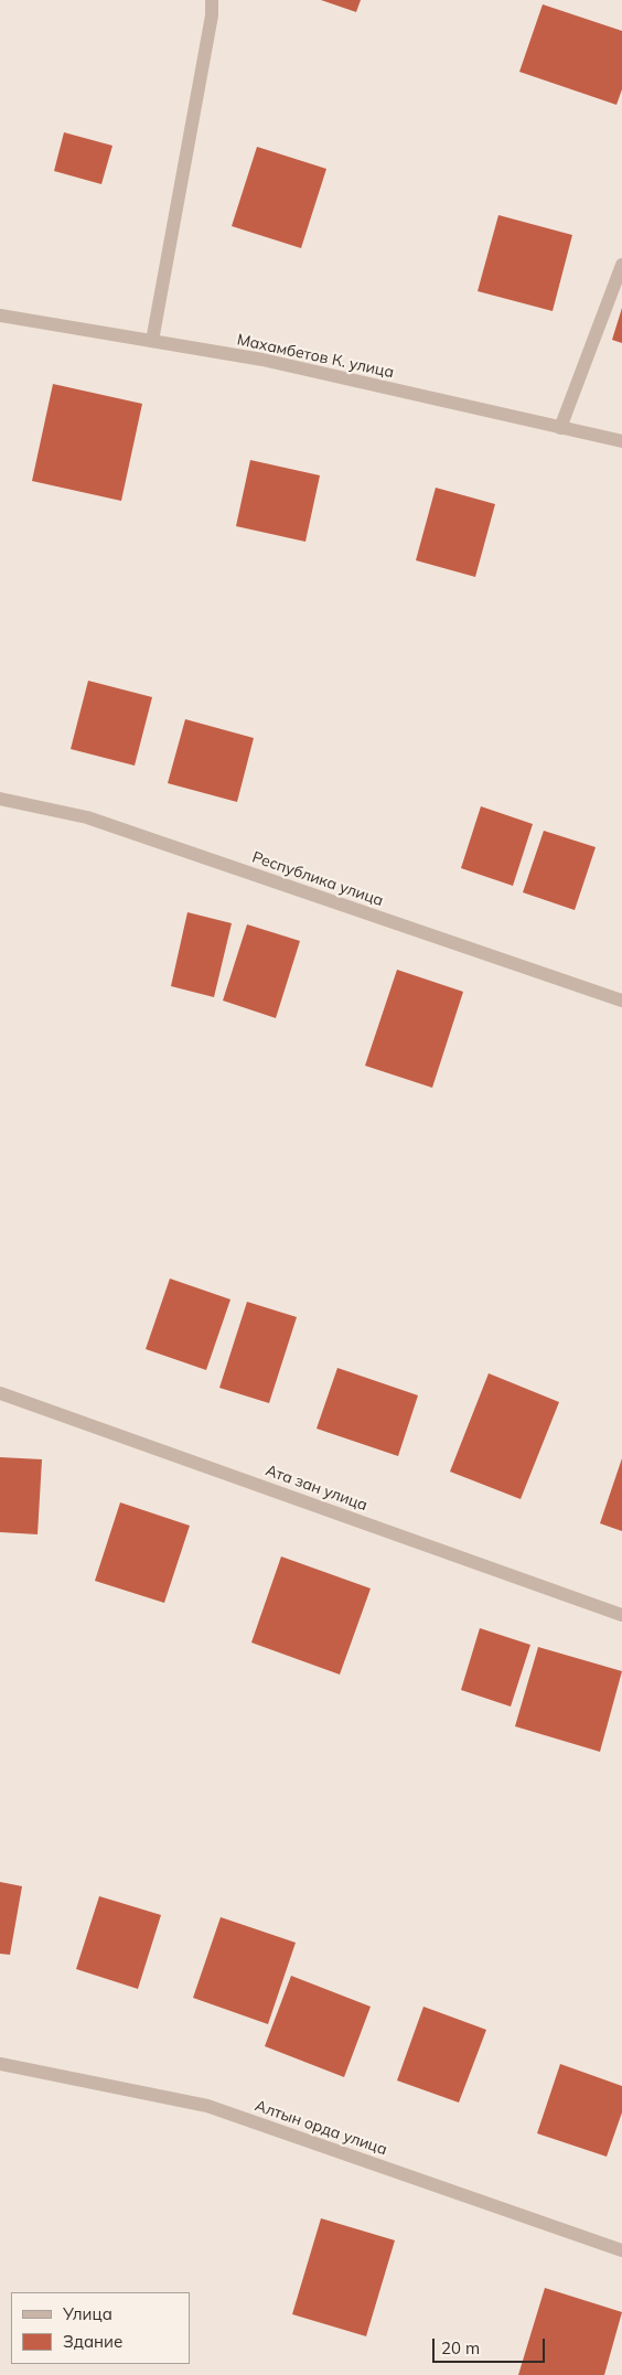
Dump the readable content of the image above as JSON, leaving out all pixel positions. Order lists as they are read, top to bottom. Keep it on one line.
{"streets":{"street":["Махамбетов К. улица","Республика улица","Ата зан улица","Алтын орда улица"]},"legend":["Улица","Здание"],"scale_bar":"20 m"}
